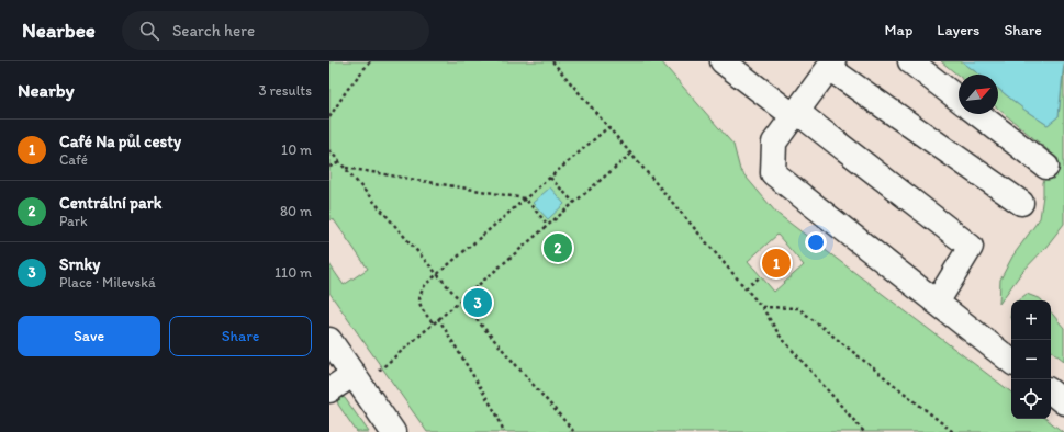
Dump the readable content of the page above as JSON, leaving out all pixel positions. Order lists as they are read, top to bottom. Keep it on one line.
{"north":"top right","page":{"header":"Nearbee","search":"Search here","nav":["Map","Layers","Share"],"heading":["Nearby","3 results"],"list":[{"mark":"1","name":"Café Na půl cesty","note":"Café","value":"10 m"},{"mark":"2","name":"Centrální park","note":"Park","value":"80 m"},{"mark":"3","name":"Srnky","note":"Place · Milevská","value":"110 m"}],"pins":["2","1","3"],"map_buttons":["+","−"],"buttons":["Save","Share"]}}
